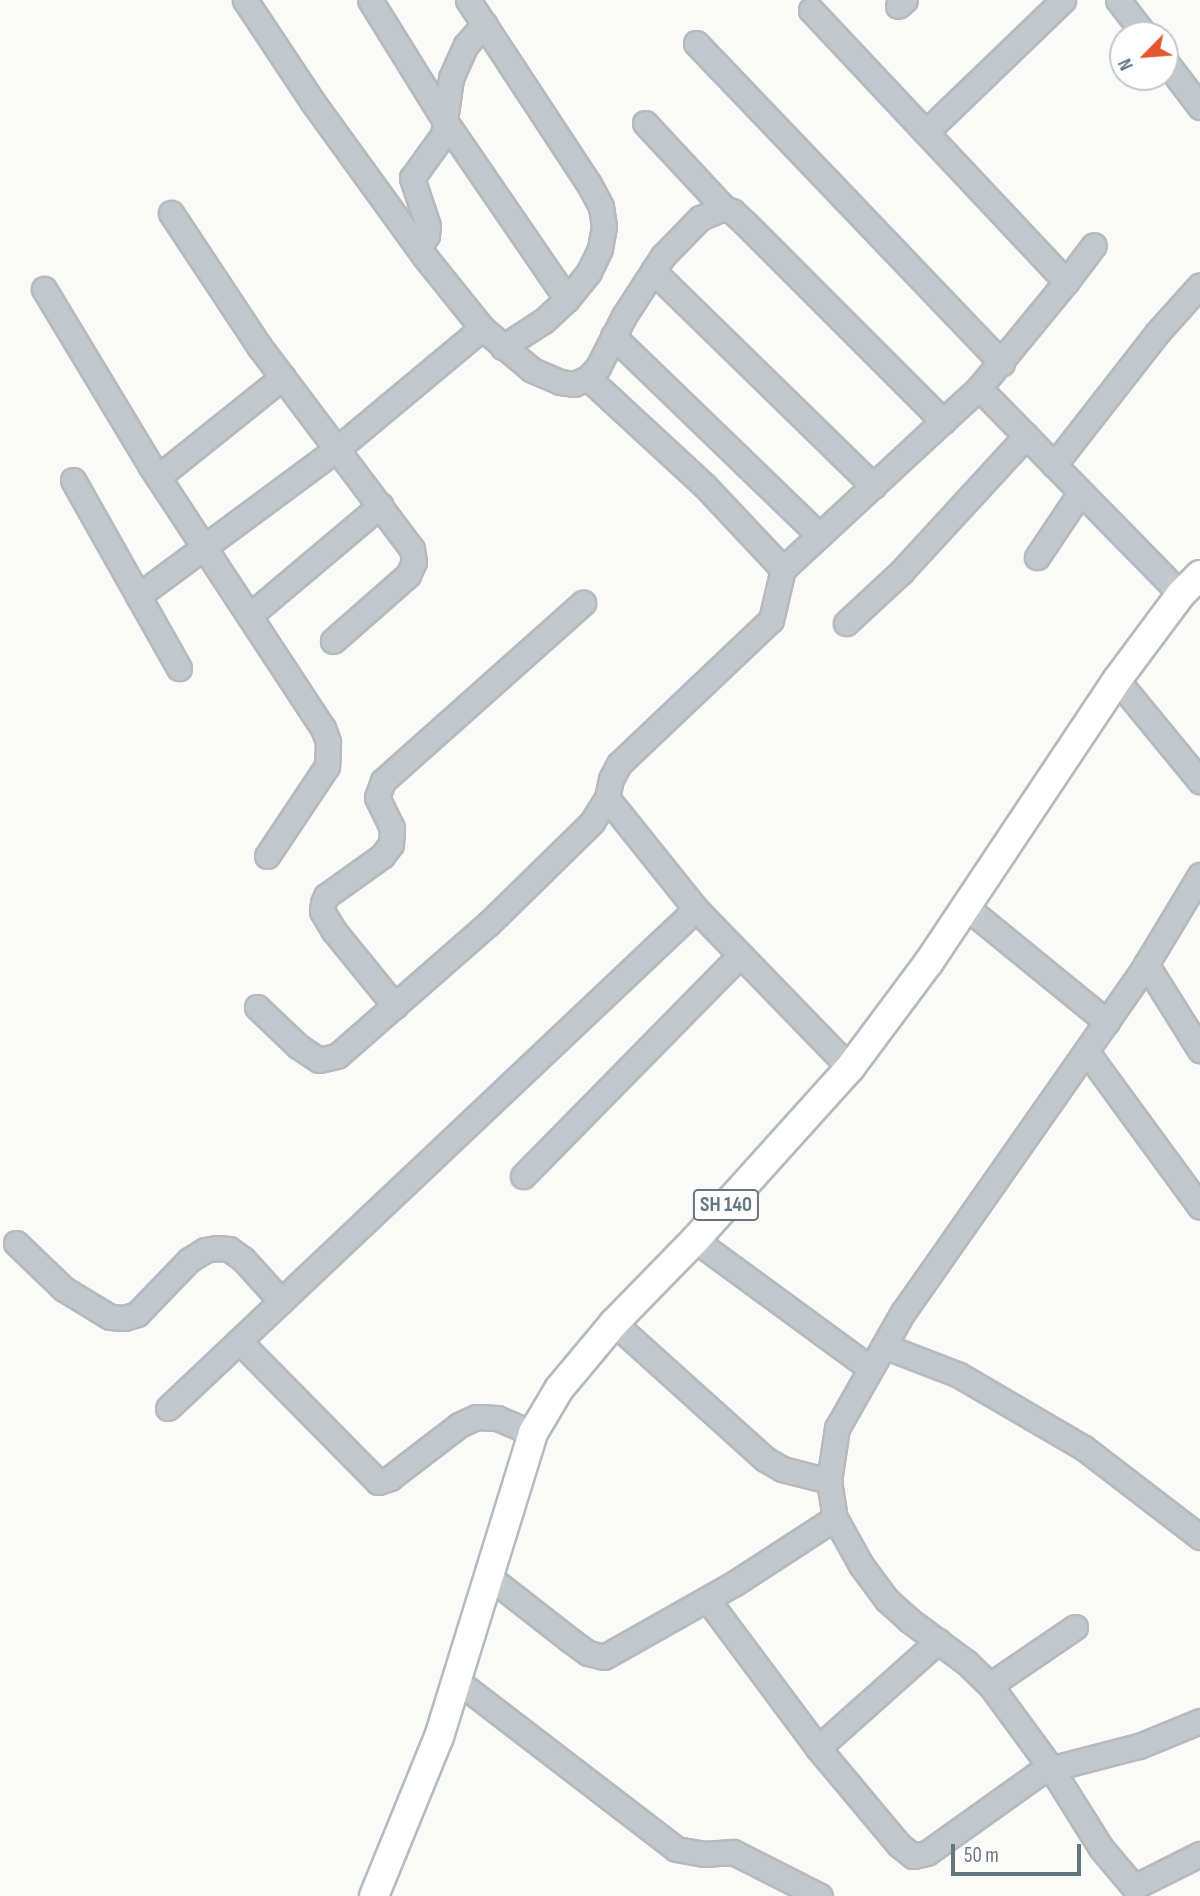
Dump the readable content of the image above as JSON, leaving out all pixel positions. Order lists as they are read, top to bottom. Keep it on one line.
{"streets":{"main road":["SH 140"]},"scale_bar":"50 m","north":"bottom left"}
